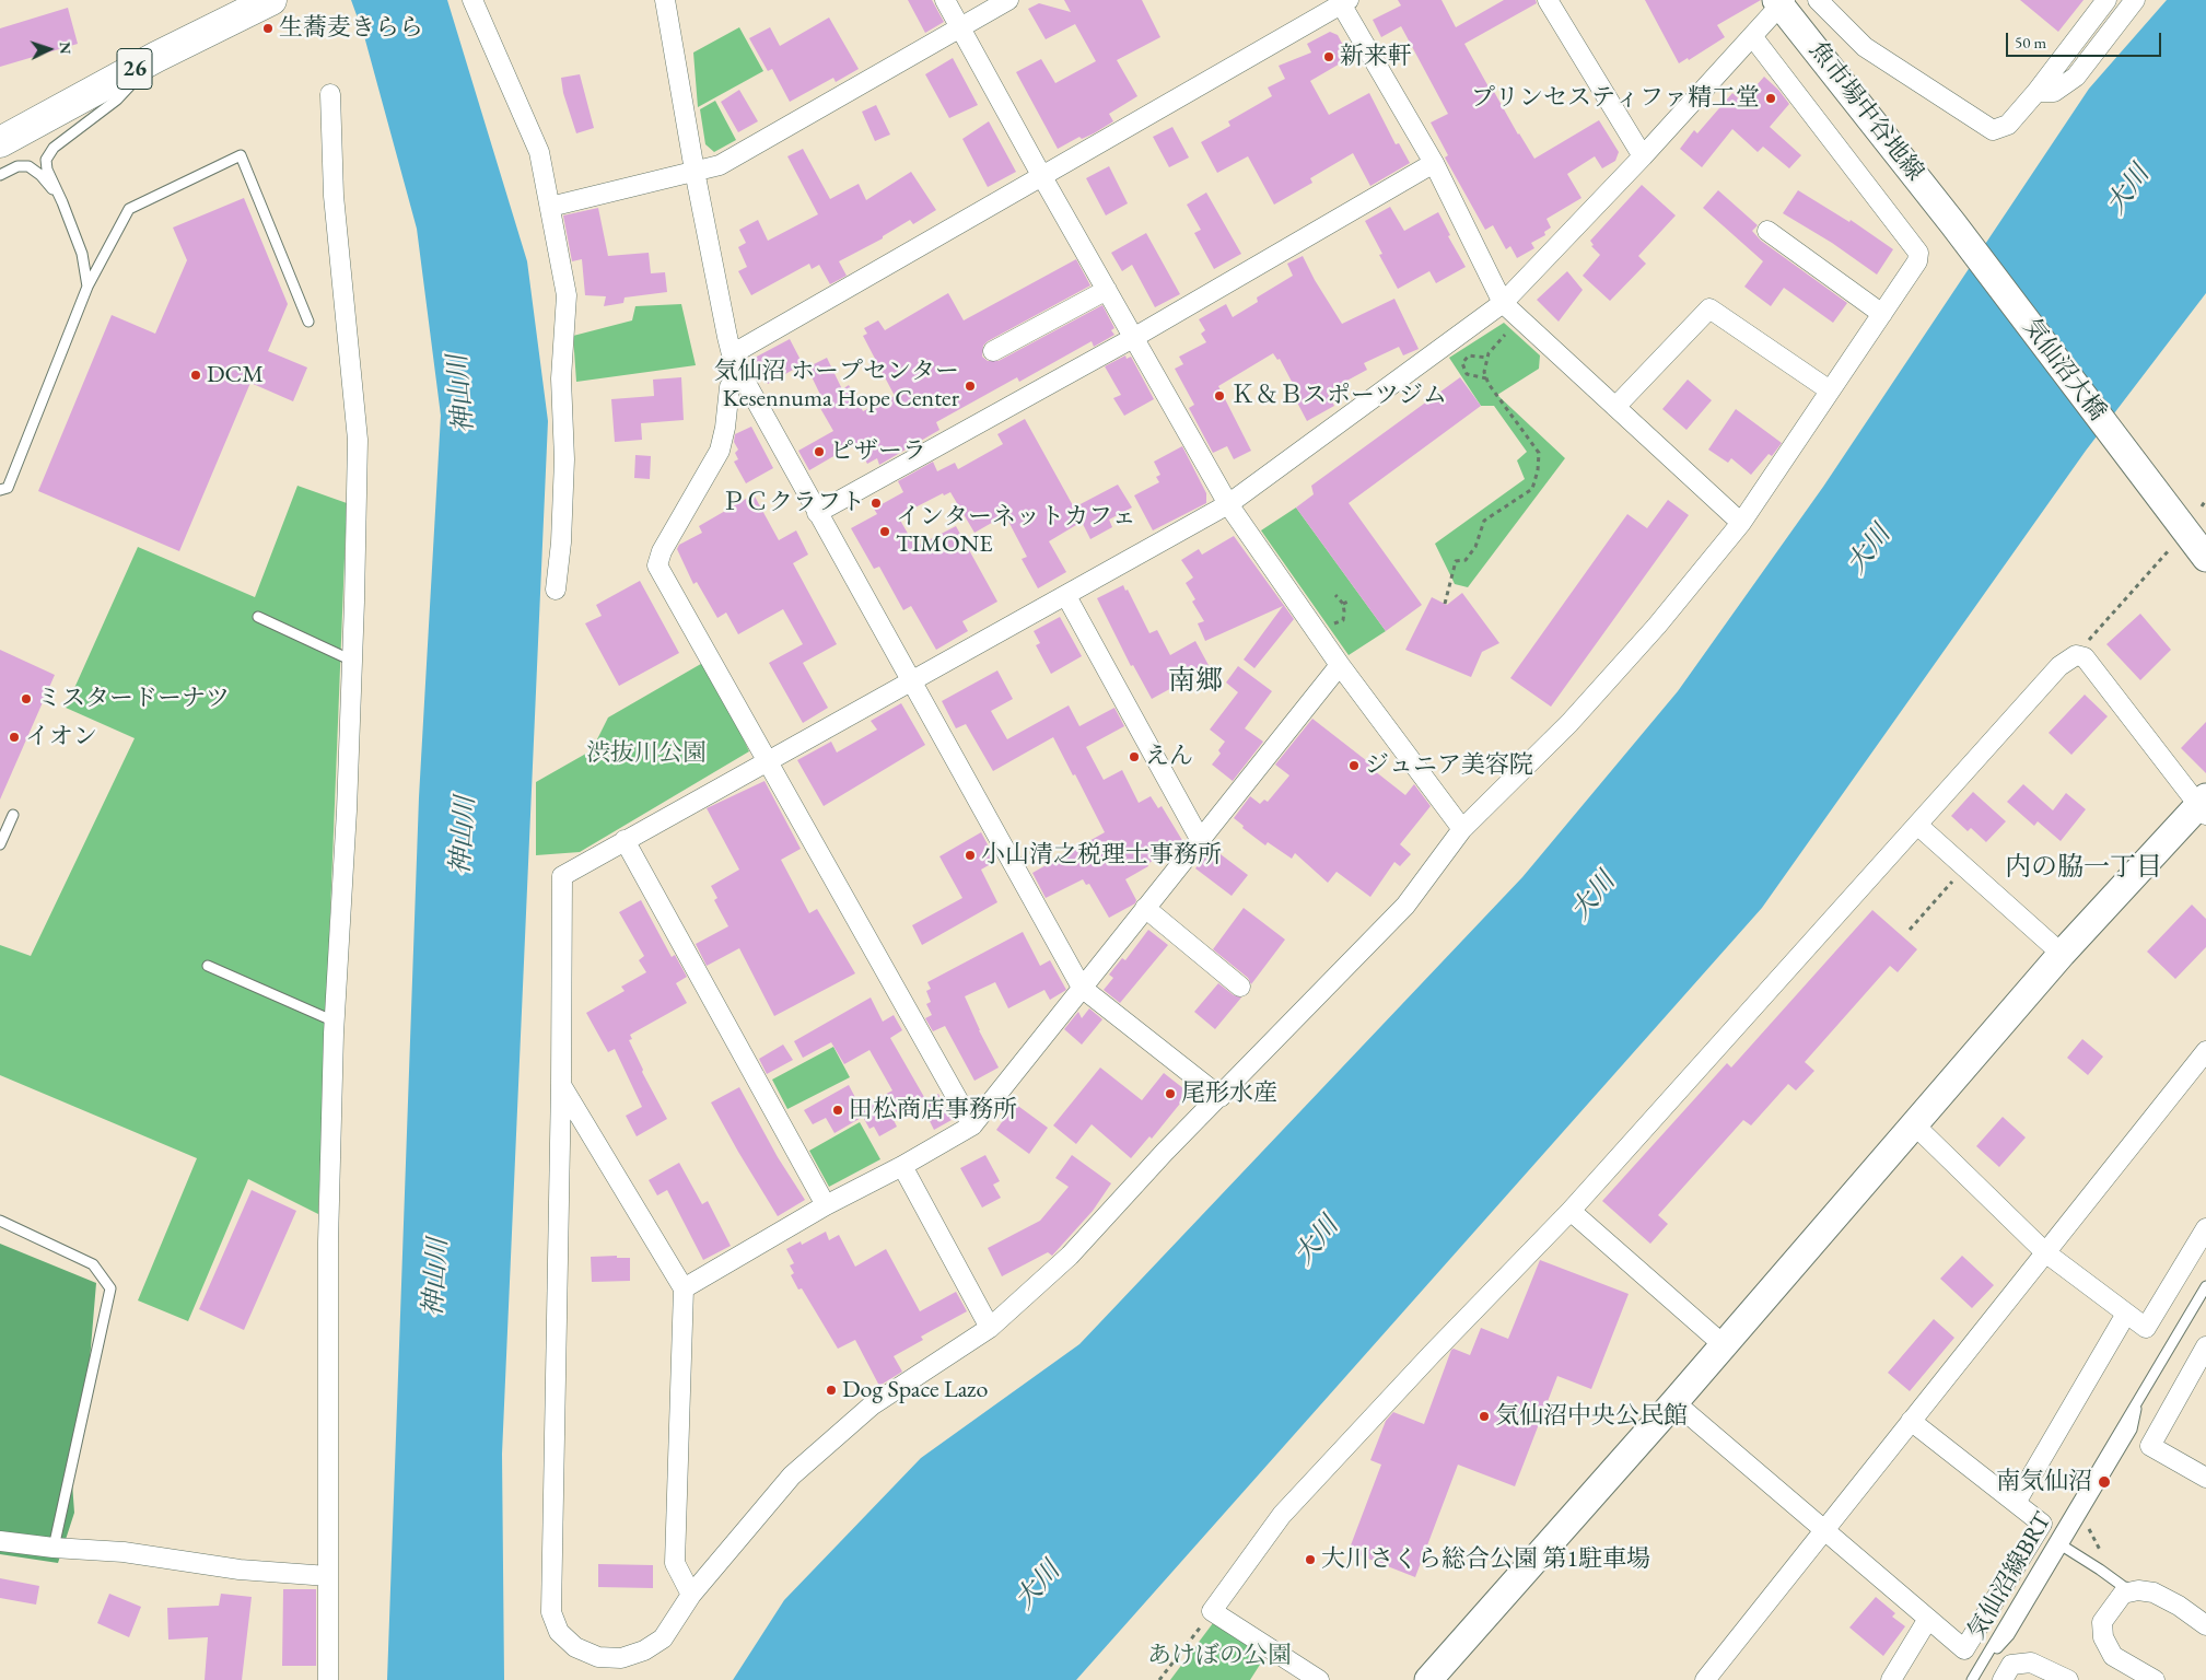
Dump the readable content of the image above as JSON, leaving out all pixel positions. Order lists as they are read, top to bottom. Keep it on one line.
{"streets":{"main road":["26"],"street":["魚市場中谷地線","気仙沼大橋"],"lane":["気仙沼線BRT"]},"crossings":[["魚市場中谷地線","気仙沼大橋"]],"districts":["南郷","内の脇一丁目"],"water":["大川","神山川"],"parks":["渋抜川公園","あけぼの公園"],"places":["生蕎麦きらら","新来軒","プリンセスティファ精工堂","DCM","気仙沼 ホープセンター Kesennuma Hope Center","Ｋ＆Ｂスポーツジム","ピザーラ","ＰＣクラフト","インターネットカフェ TIMONE","ミスタードーナツ","イオン","えん","ジュニア美容院","小山清之税理士事務所","尾形水産","田松商店事務所","Dog Space Lazo","気仙沼中央公民館","南気仙沼","大川さくら総合公園 第1駐車場"],"scale_bar":"50 m","north":"right"}
